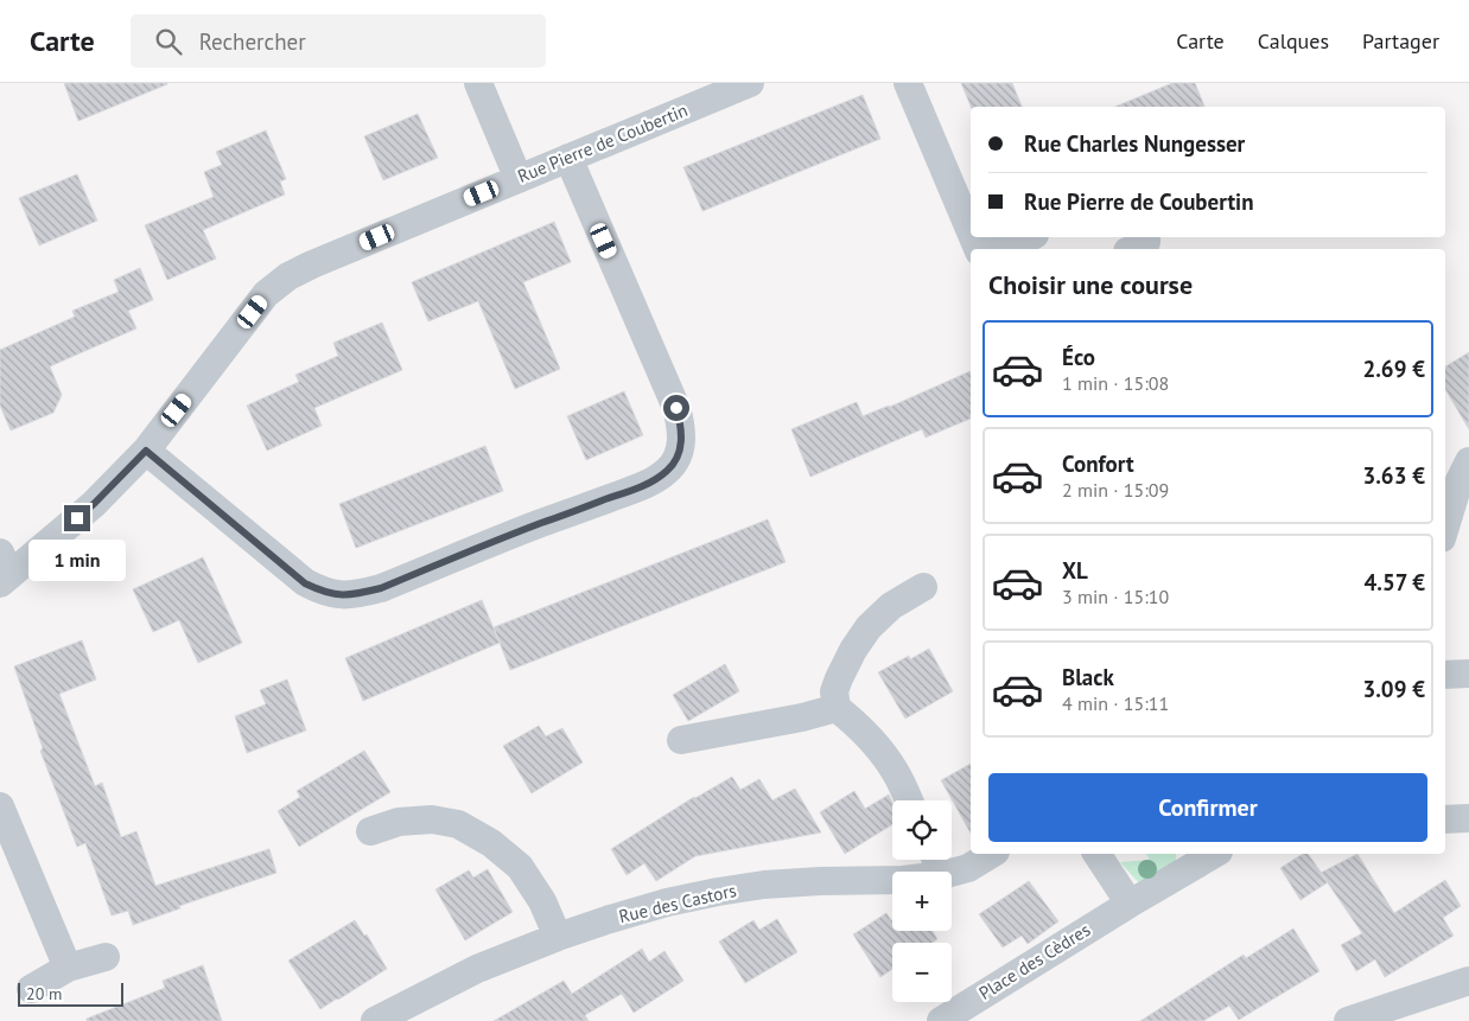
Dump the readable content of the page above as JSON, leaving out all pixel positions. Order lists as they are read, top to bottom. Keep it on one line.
{"streets":{"street":["Rue Pierre de Coubertin","Rue des Castors","Place des Cèdres"]},"scale_bar":"20 m","page":{"header":"Carte","search":"Rechercher","nav":["Carte","Calques","Partager"],"banner":["Rue Charles Nungesser","Rue Pierre de Coubertin"],"heading":"Choisir une course","list":[{"name":"Éco","note":"1 min · 15:08","value":"2.69 €"},{"name":"Confort","note":"2 min · 15:09","value":"3.63 €"},{"name":"XL","note":"3 min · 15:10","value":"4.57 €"},{"name":"Black","note":"4 min · 15:11","value":"3.09 €"}],"bubble":"1 min","buttons":"Confirmer","map_buttons":["+","−"],"scale":"20 m"}}
